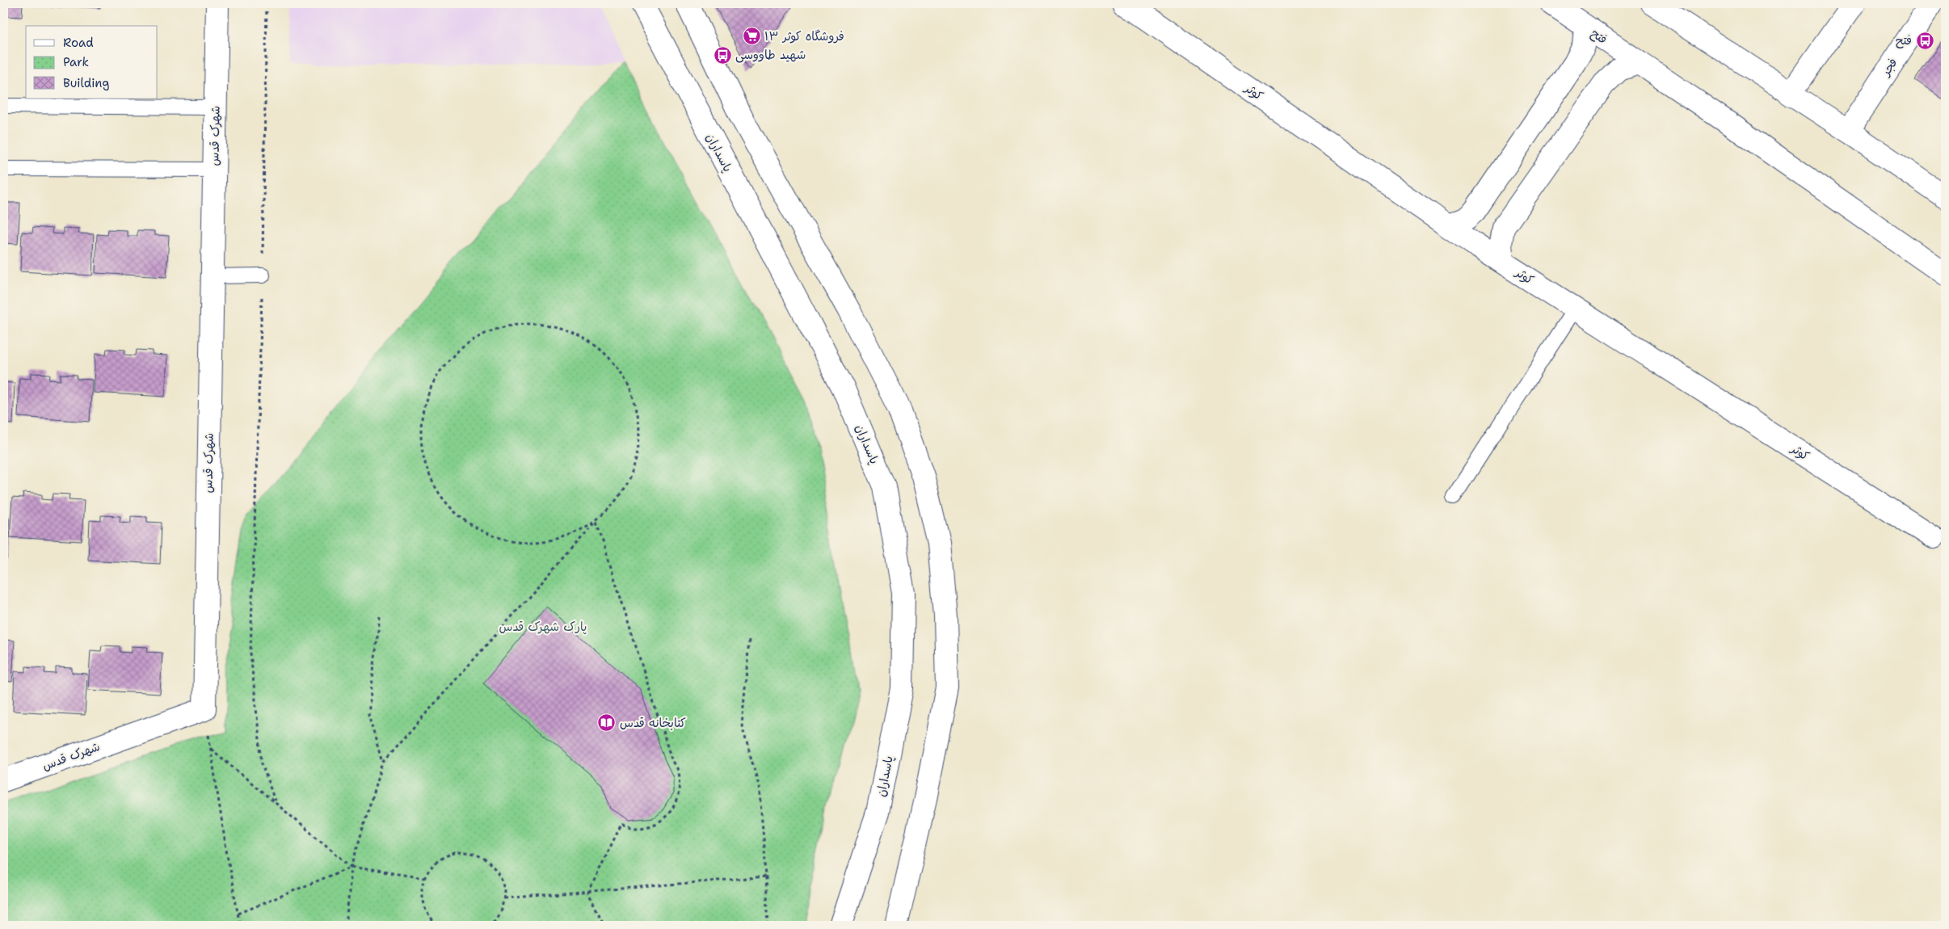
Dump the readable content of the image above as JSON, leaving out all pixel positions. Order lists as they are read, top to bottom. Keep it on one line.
{"streets":{"street":["فتح","فجر","کوثر","شهرک قدس","پاسداران"]},"parks":["پارک شهرک قدس"],"places":{"supermarket":["فروشگاه کوثر ۱۳"],"bus stop":["فتح","شهید طاووسی"],"library":["کتابخانه قدس"]},"legend":["Road","Park","Building"]}
